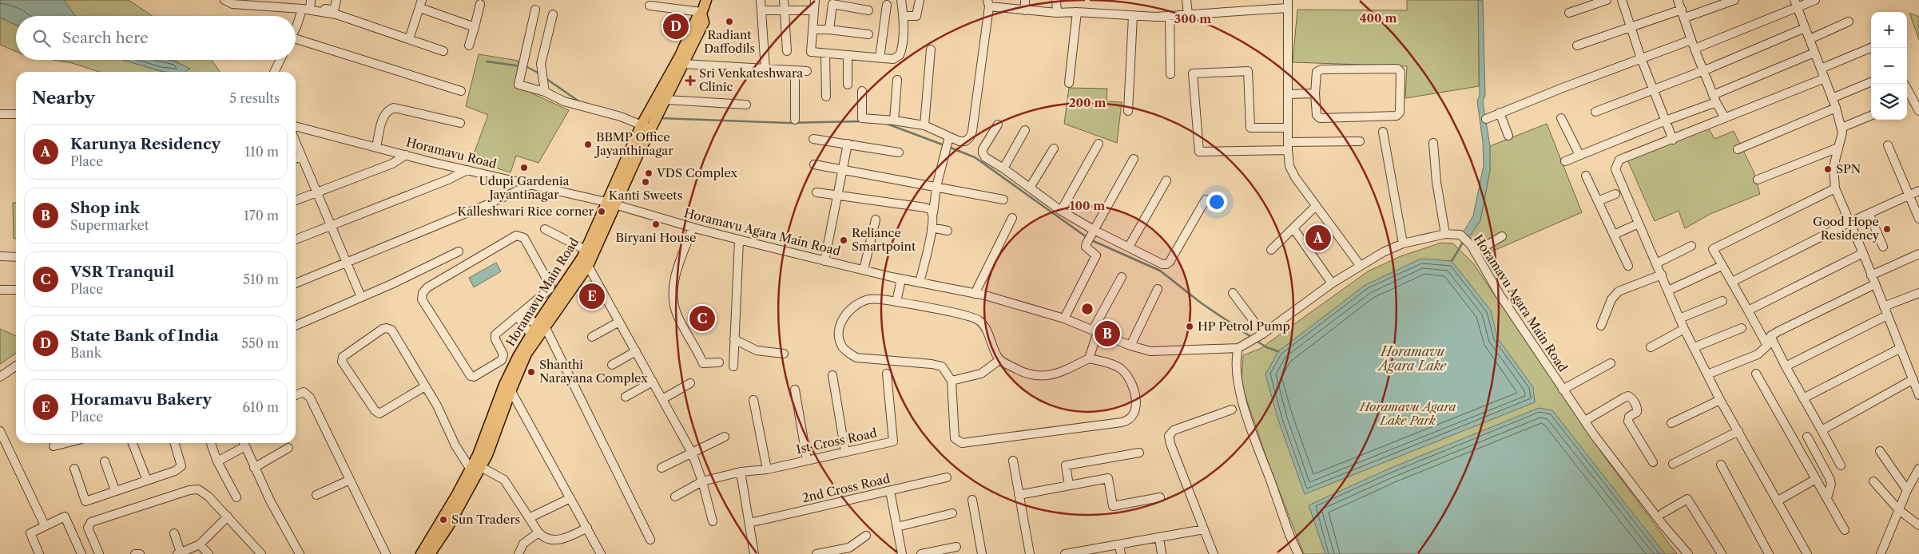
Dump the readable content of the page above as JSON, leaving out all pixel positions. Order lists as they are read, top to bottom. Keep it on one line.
{"streets":{"main road":["Horamavu Main Road"],"street":["Horamavu Road","Horamavu Agara Main Road","1st Cross Road","2nd Cross Road"]},"crossings":[["Horamavu Road","Horamavu Agara Main Road"],["Horamavu Road","Horamavu Main Road"],["Horamavu Agara Main Road","Horamavu Main Road"]],"water":["Horamavu Agara Lake"],"parks":["Horamavu Agara Lake Park"],"places":{"other":["Radiant Daffodils","BBMP Office Jayanthinagar","Udupi Gardenia Jayantinagar","SPN","VDS Complex","Kanti Sweets","Kalleshwari Rice corner","Biryani House","Good Hope Residency","Reliance Smartpoint","HP Petrol Pump","Shanthi Narayana Complex","Sun Traders"],"health":["Sri Venkateshwara Clinic"]},"page":{"map_buttons":["+","−"],"pins":["D","A","E","C","B"],"search":"Search here","heading":["Nearby","5 results"],"list":[{"mark":"A","name":"Karunya Residency","note":"Place","value":"110 m"},{"mark":"B","name":"Shop ink","note":"Supermarket","value":"170 m"},{"mark":"C","name":"VSR Tranquil","note":"Place","value":"510 m"},{"mark":"D","name":"State Bank of India","note":"Bank","value":"550 m"},{"mark":"E","name":"Horamavu Bakery","note":"Place","value":"610 m"}]},"rings":["400 m","300 m","200 m","100 m"]}
